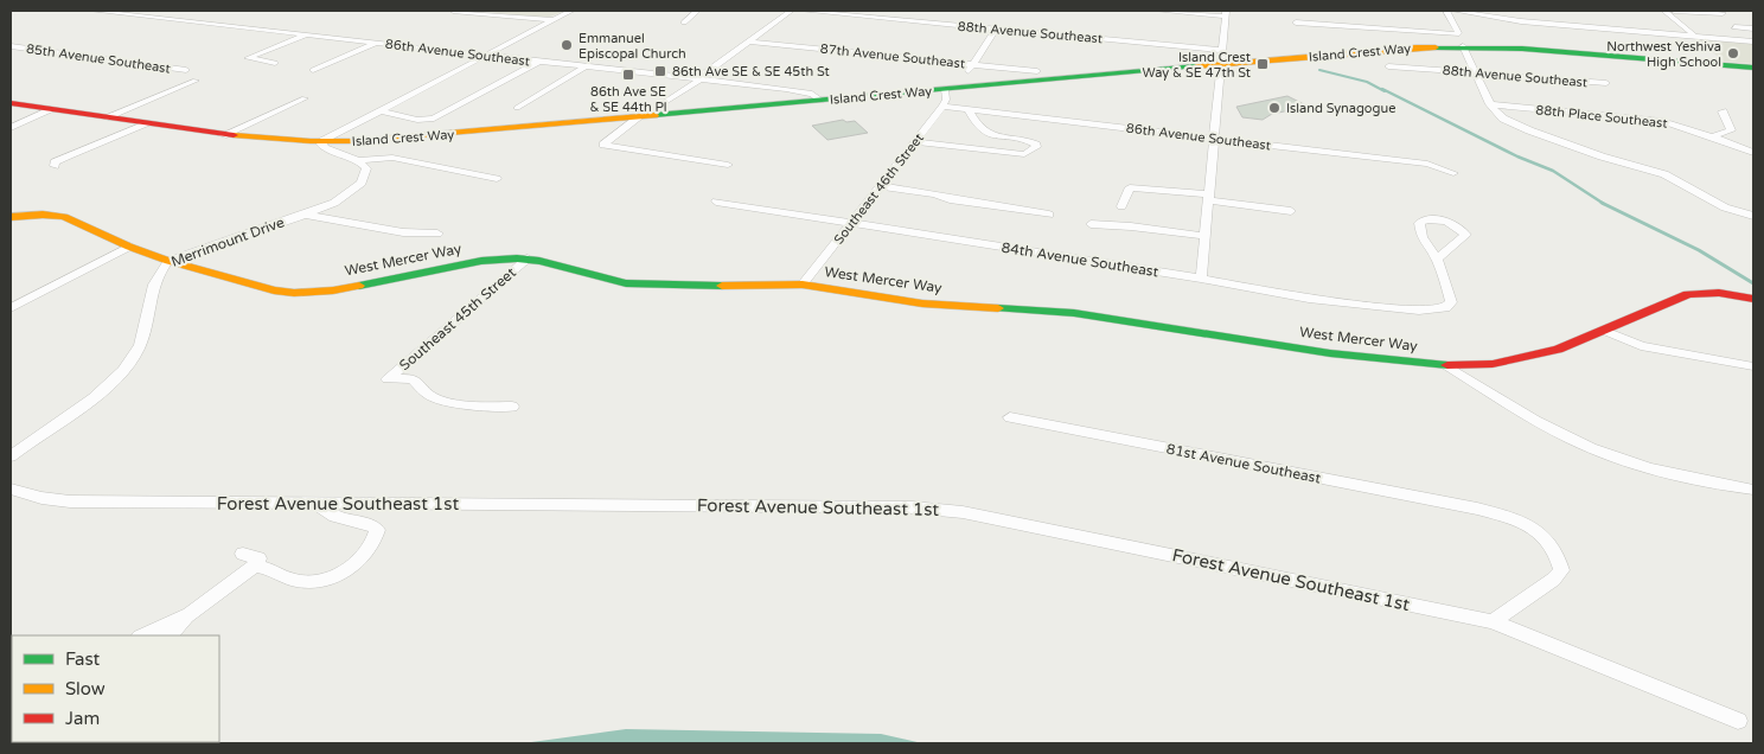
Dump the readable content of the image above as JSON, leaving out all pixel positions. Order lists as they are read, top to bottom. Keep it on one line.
{"streets":{"main road":["Island Crest Way","West Mercer Way"],"street":["88th Avenue Southeast","86th Avenue Southeast","87th Avenue Southeast","85th Avenue Southeast","88th Place Southeast","Southeast 46th Street","Merrimount Drive","84th Avenue Southeast","Southeast 45th Street","81st Avenue Southeast","Forest Avenue Southeast 1st"]},"crossings":[["86th Avenue Southeast","Island Crest Way"],["86th Avenue Southeast","Southeast 46th Street"],["Island Crest Way","Southeast 46th Street"],["Southeast 46th Street","West Mercer Way"],["Southeast 46th Street","84th Avenue Southeast"],["Merrimount Drive","West Mercer Way"],["West Mercer Way","Southeast 45th Street"],["81st Avenue Southeast","Forest Avenue Southeast 1st"]],"places":{"other":["Emmanuel Episcopal Church","Northwest Yeshiva High School","Island Synagogue"],"transit":["Island Crest Way & SE 47th St","86th Ave SE & SE 45th St","86th Ave SE & SE 44th Pl"]},"legend":["Fast","Slow","Jam"]}
